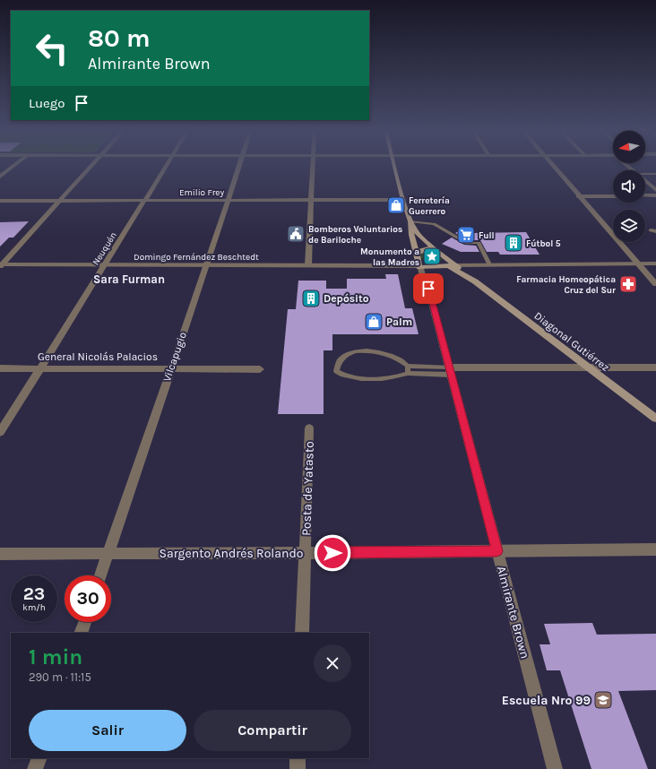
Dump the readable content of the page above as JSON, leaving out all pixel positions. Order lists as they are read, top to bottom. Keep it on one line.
{"streets":{"main road":["Diagonal Gutiérrez"],"street":["Emilio Frey","Neuquén","Domingo Fernández Beschtedt","General Nicolás Palacios","Vilcapugio","Posta de Yatasto","Sargento Andrés Rolando","Almirante Brown"]},"crossings":[["Emilio Frey","Neuquén"],["Emilio Frey","Vilcapugio"],["Neuquén","Domingo Fernández Beschtedt"],["Neuquén","General Nicolás Palacios"],["Domingo Fernández Beschtedt","Vilcapugio"],["Domingo Fernández Beschtedt","Almirante Brown"],["General Nicolás Palacios","Vilcapugio"],["Vilcapugio","Sargento Andrés Rolando"],["Posta de Yatasto","Sargento Andrés Rolando"],["Sargento Andrés Rolando","Almirante Brown"]],"districts":["Sara Furman"],"places":{"shop":["Ferretería Guerrero","Palm"],"public building":["Bomberos Voluntarios de Bariloche"],"supermarket":["Full"],"building":["Fútbol 5","Depósito"],"place":["Monumento a las Madres"],"pharmacy":["Farmacia Homeopática Cruz del Sur"],"school or university":["Escuela Nro 99"]},"north":"left","page":{"turn":["80 m","Almirante Brown"],"then":"Luego","speed":"23 km/h","limit":"30","heading":["1 min","290 m · 11:15"],"buttons":["Salir","Compartir"]}}
